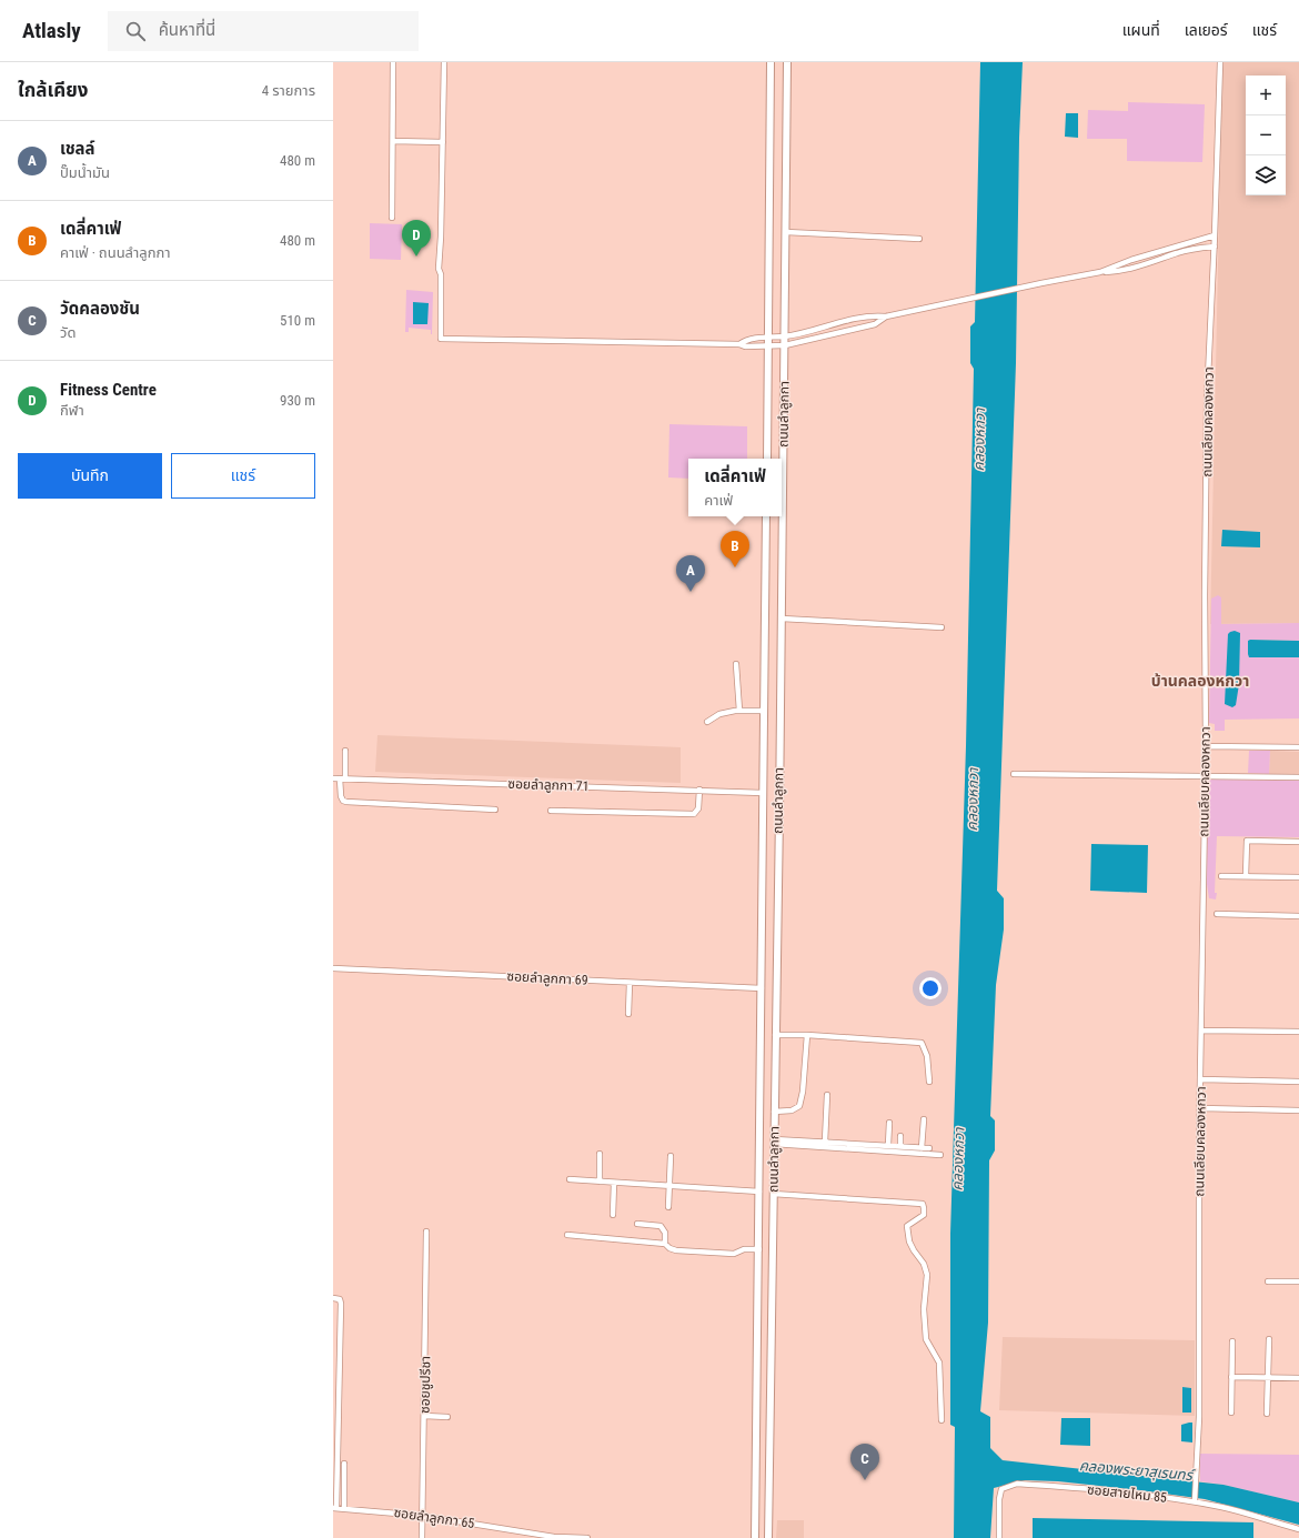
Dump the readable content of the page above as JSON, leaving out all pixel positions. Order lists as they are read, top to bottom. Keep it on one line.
{"streets":{"main road":["ถนนลำลูกกา"],"street":["ถนนเลียบคลองหกวา","ซอยลำลูกกา 71","ซอยลำลูกกา 69","ซอยชูปรีชา","ซอยสายไหม 85","ซอยลำลูกกา 65"]},"crossings":[["ถนนลำลูกกา","ซอยลำลูกกา 71"],["ถนนลำลูกกา","ซอยลำลูกกา 69"],["ถนนเลียบคลองหกวา","ซอยสายไหม 85"],["ซอยชูปรีชา","ซอยลำลูกกา 65"]],"districts":["บ้านคลองหกวา"],"water":["คลองหกวา","คลองพระยาสุเรนทร์"],"page":{"header":"Atlasly","search":"ค้นหาที่นี่","nav":["แผนที่","เลเยอร์","แชร์"],"heading":["ใกล้เคียง","4 รายการ"],"map_buttons":["+","−"],"list":[{"mark":"A","name":"เชลล์","note":"ปั๊มน้ำมัน","value":"480 m"},{"mark":"B","name":"เดลี่คาเฟ่","note":"คาเฟ่ · ถนนลำลูกกา","value":"480 m"},{"mark":"C","name":"วัดคลองชัน","note":"วัด","value":"510 m"},{"mark":"D","name":"Fitness Centre","note":"กีฬา","value":"930 m"}],"pins":["D","B","A","C"],"buttons":["บันทึก","แชร์"],"popup":["เดลี่คาเฟ่","คาเฟ่"]}}
